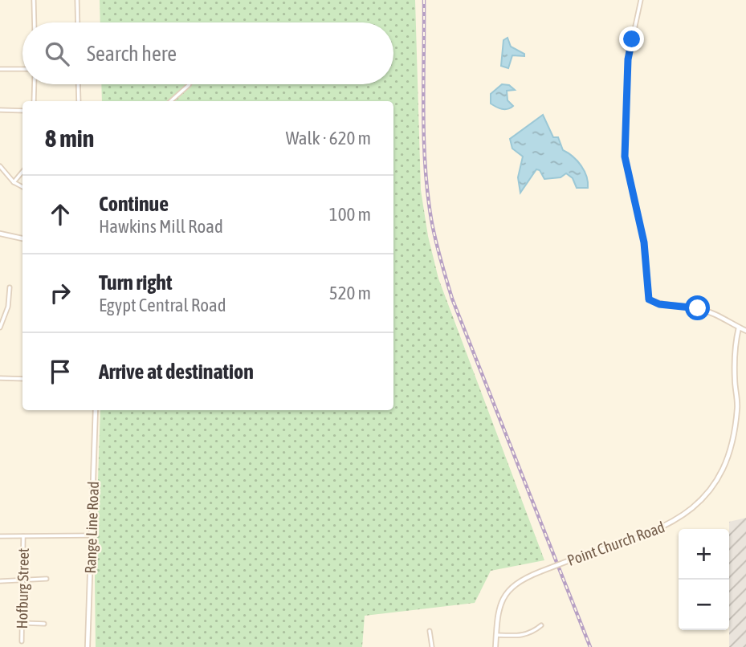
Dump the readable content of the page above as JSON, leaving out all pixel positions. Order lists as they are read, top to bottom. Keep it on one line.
{"streets":{"street":["Range Line Road","Point Church Road","Hofburg Street"]},"page":{"search":"Search here","heading":["8 min","Walk · 620 m"],"list":[["Continue","Hawkins Mill Road","100 m"],["Turn right","Egypt Central Road","520 m"],"Arrive at destination"],"map_buttons":["+","−"]}}
